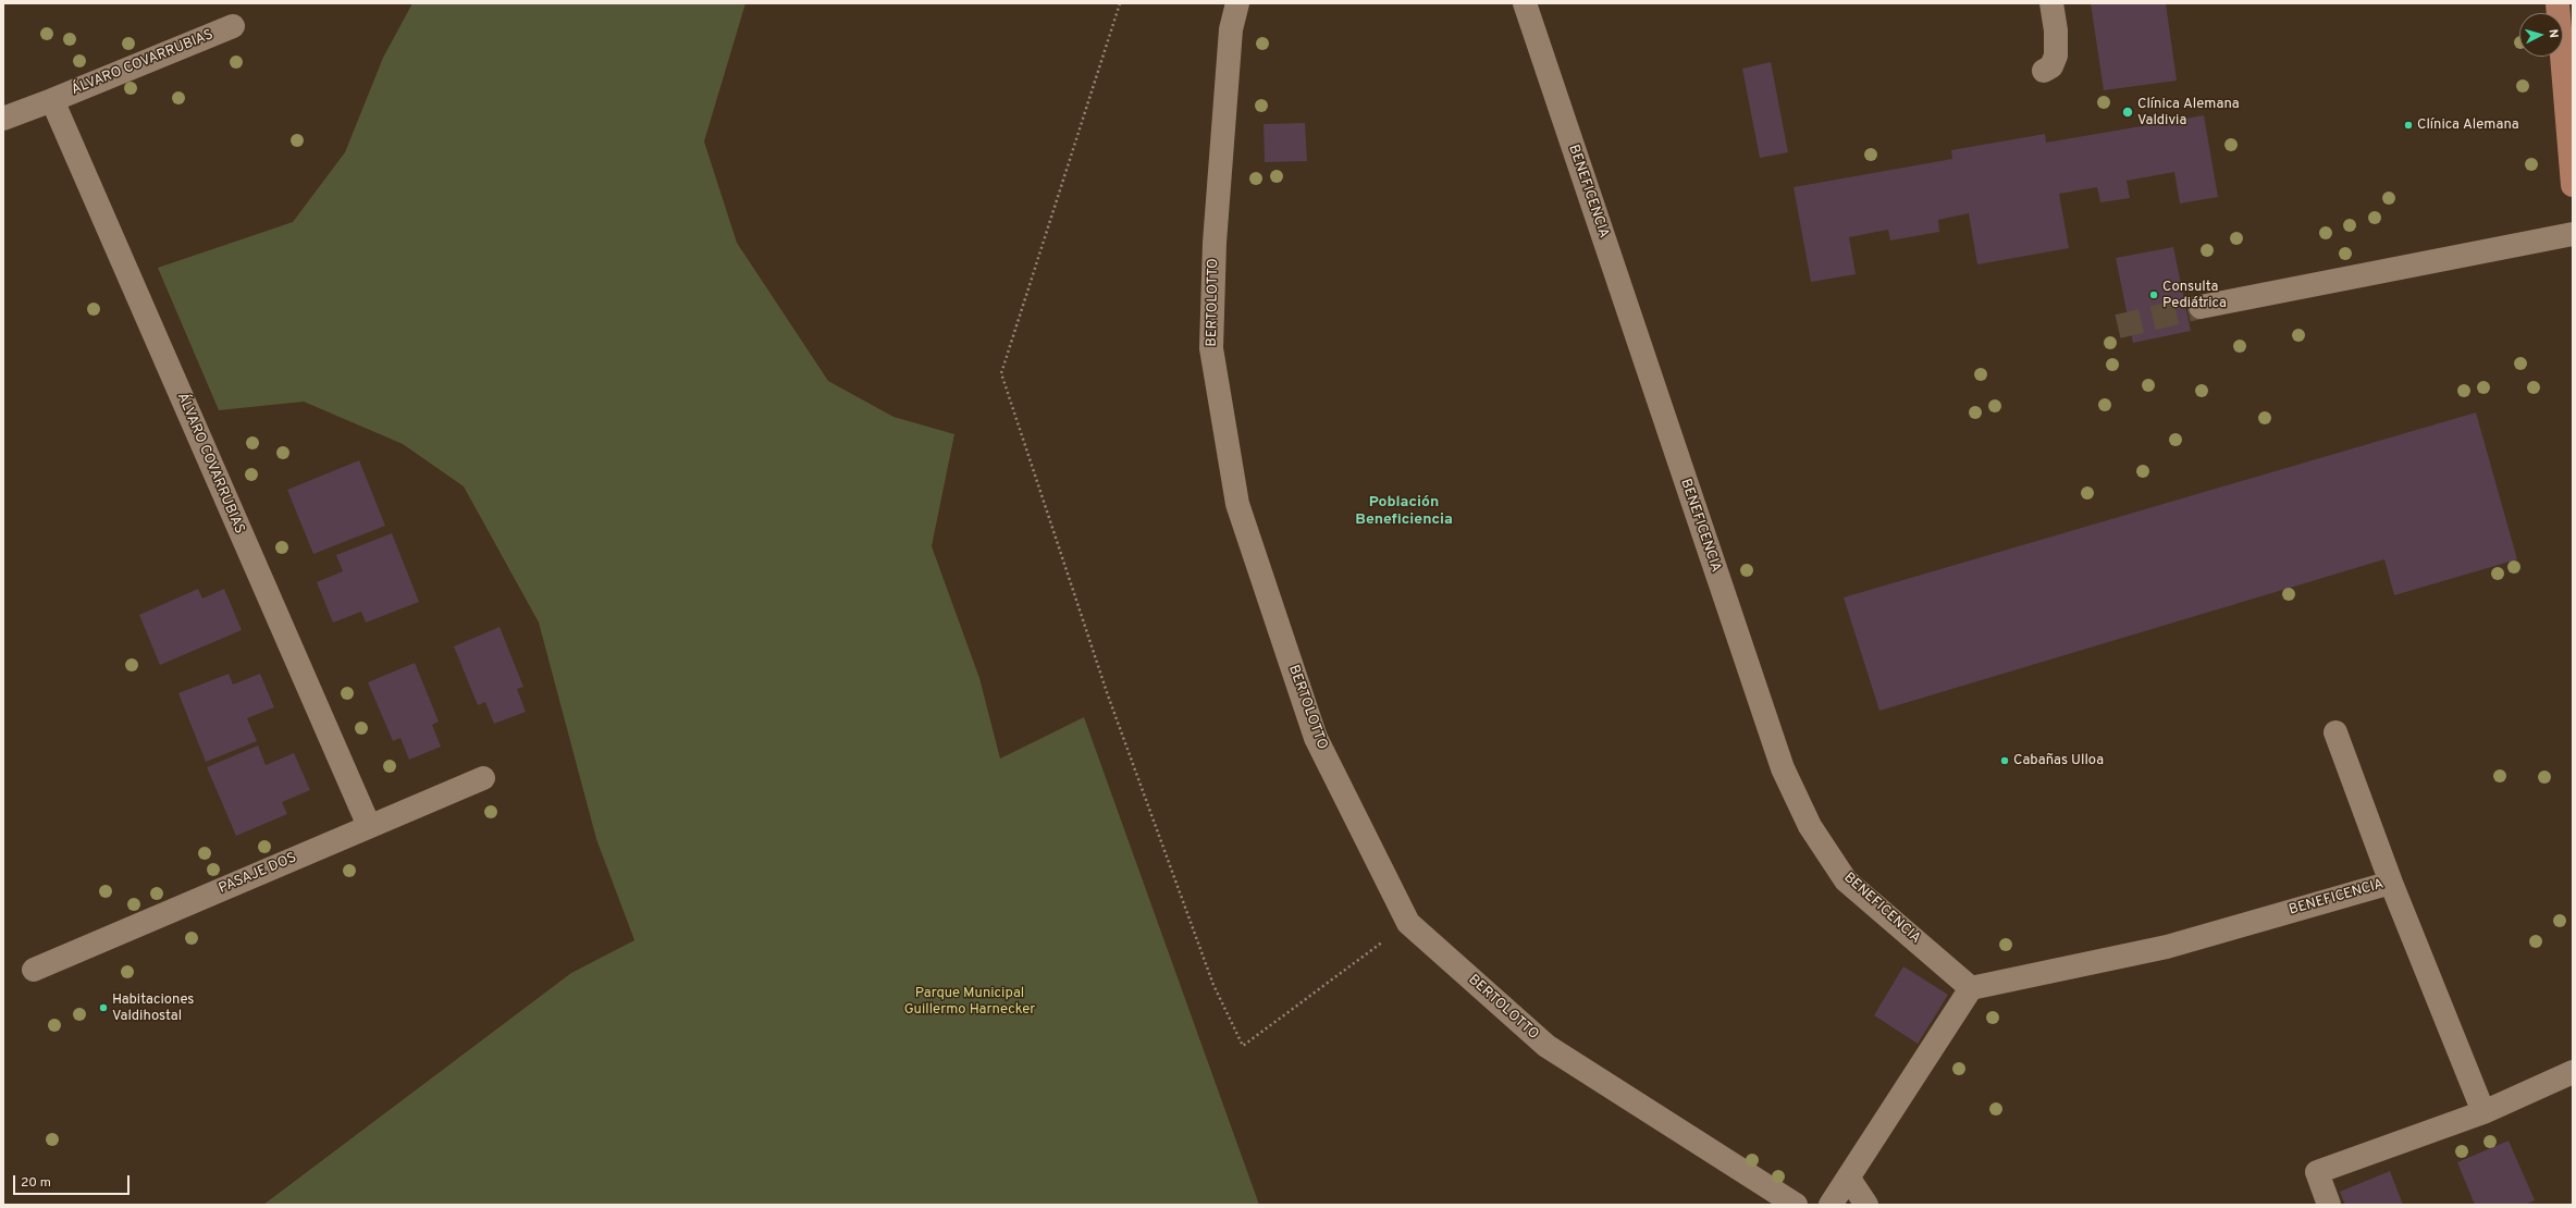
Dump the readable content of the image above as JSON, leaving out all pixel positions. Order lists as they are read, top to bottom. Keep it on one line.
{"streets":{"street":["ÁLVARO COVARRUBIAS","BENEFICENCIA","BERTOLOTTO","PASAJE DOS"]},"crossings":[["ÁLVARO COVARRUBIAS","PASAJE DOS"]],"districts":["Población Beneficiencia"],"parks":["Parque Municipal Guillermo Harnecker"],"places":["Clínica Alemana Valdivia","Clínica Alemana","Consulta Pediátrica","Cabañas Ulloa","Habitaciones Valdihostal"],"scale_bar":"20 m","north":"right"}
